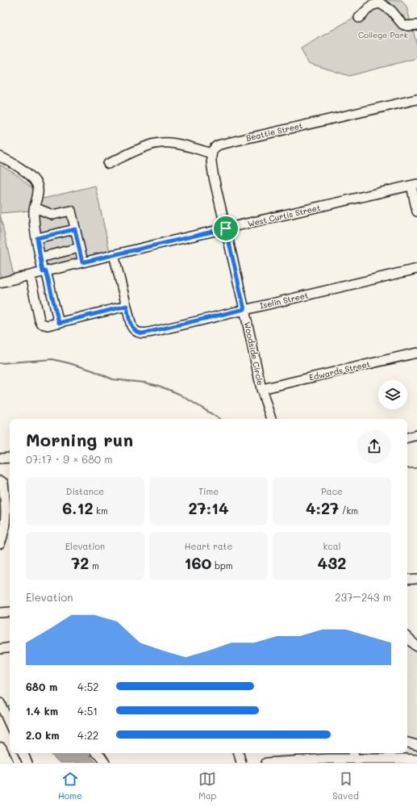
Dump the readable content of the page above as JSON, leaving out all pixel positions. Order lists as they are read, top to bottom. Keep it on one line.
{"streets":{"street":["Beattie Street","West Curtis Street","Iselin Street","Woodside Circle","Edwards Street"]},"crossings":[["West Curtis Street","Iselin Street"],["West Curtis Street","Woodside Circle"],["Iselin Street","Woodside Circle"],["Woodside Circle","Edwards Street"]],"parks":["College Park"],"page":{"heading":["Morning run","07:17 · 9 × 680 m"],"stats":[["Distance","6.12 km"],["Time","27:14"],["Pace","4:27 /km"],["Elevation","72 m"],["Heart rate","160 bpm"],["kcal","432"]],"chart":["Elevation","237–243 m"],"list":[{"name":"680 m","note":"4:52"},{"name":"1.4 km","note":"4:51"},{"name":"2.0 km","note":"4:22"}],"tabs":["Home","Map","Saved"]}}
